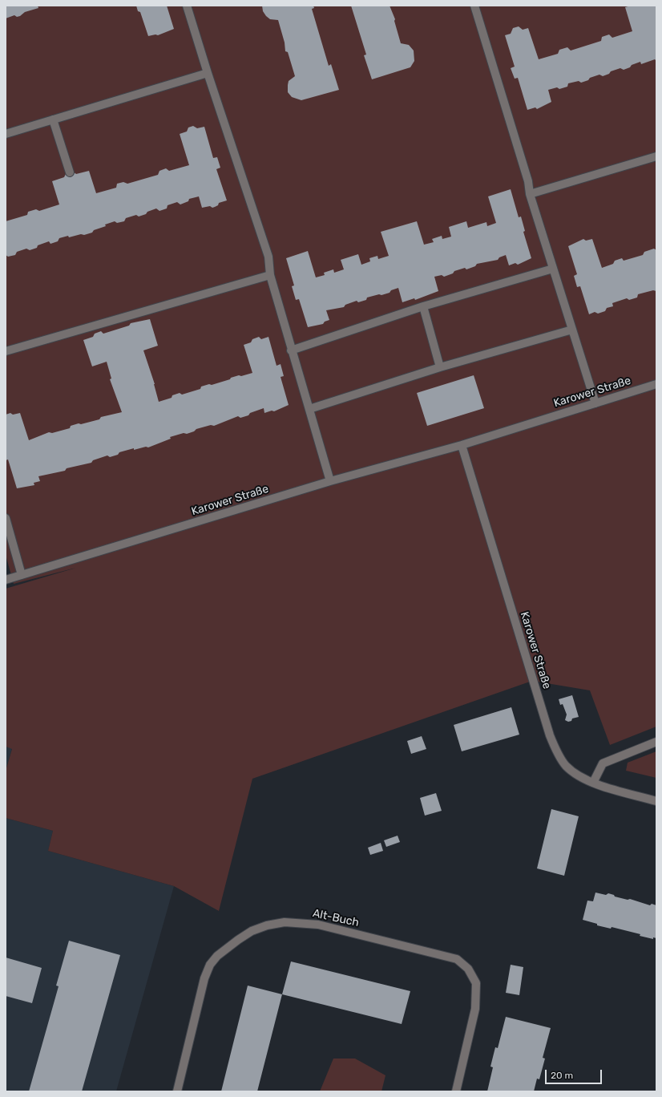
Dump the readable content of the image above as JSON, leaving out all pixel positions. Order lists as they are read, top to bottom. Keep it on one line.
{"streets":{"street":["Karower Straße","Alt-Buch"]},"scale_bar":"20 m"}
